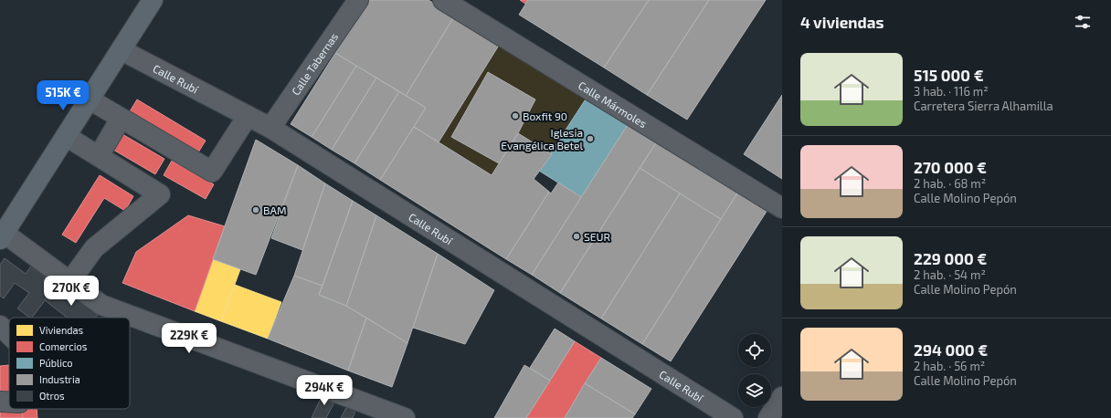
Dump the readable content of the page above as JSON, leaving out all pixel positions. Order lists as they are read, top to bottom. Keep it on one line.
{"streets":{"street":["Calle Tabernas","Calle Rubí","Calle Mármoles"]},"crossings":[["Calle Tabernas","Calle Rubí"]],"places":["Boxfit 90","Iglesia Evangélica Betel","BAM","SEUR"],"legend":["Viviendas","Comercios","Público","Industria","Otros"],"page":{"heading":"4 viviendas","list":[{"name":"515 000 €","note":"3 hab. · 116 m² · Carretera Sierra Alhamilla"},{"name":"270 000 €","note":"2 hab. · 68 m² · Calle Molino Pepón"},{"name":"229 000 €","note":"2 hab. · 54 m² · Calle Molino Pepón"},{"name":"294 000 €","note":"2 hab. · 56 m² · Calle Molino Pepón"}],"price":["515K €","270K €","229K €","294K €"]}}
